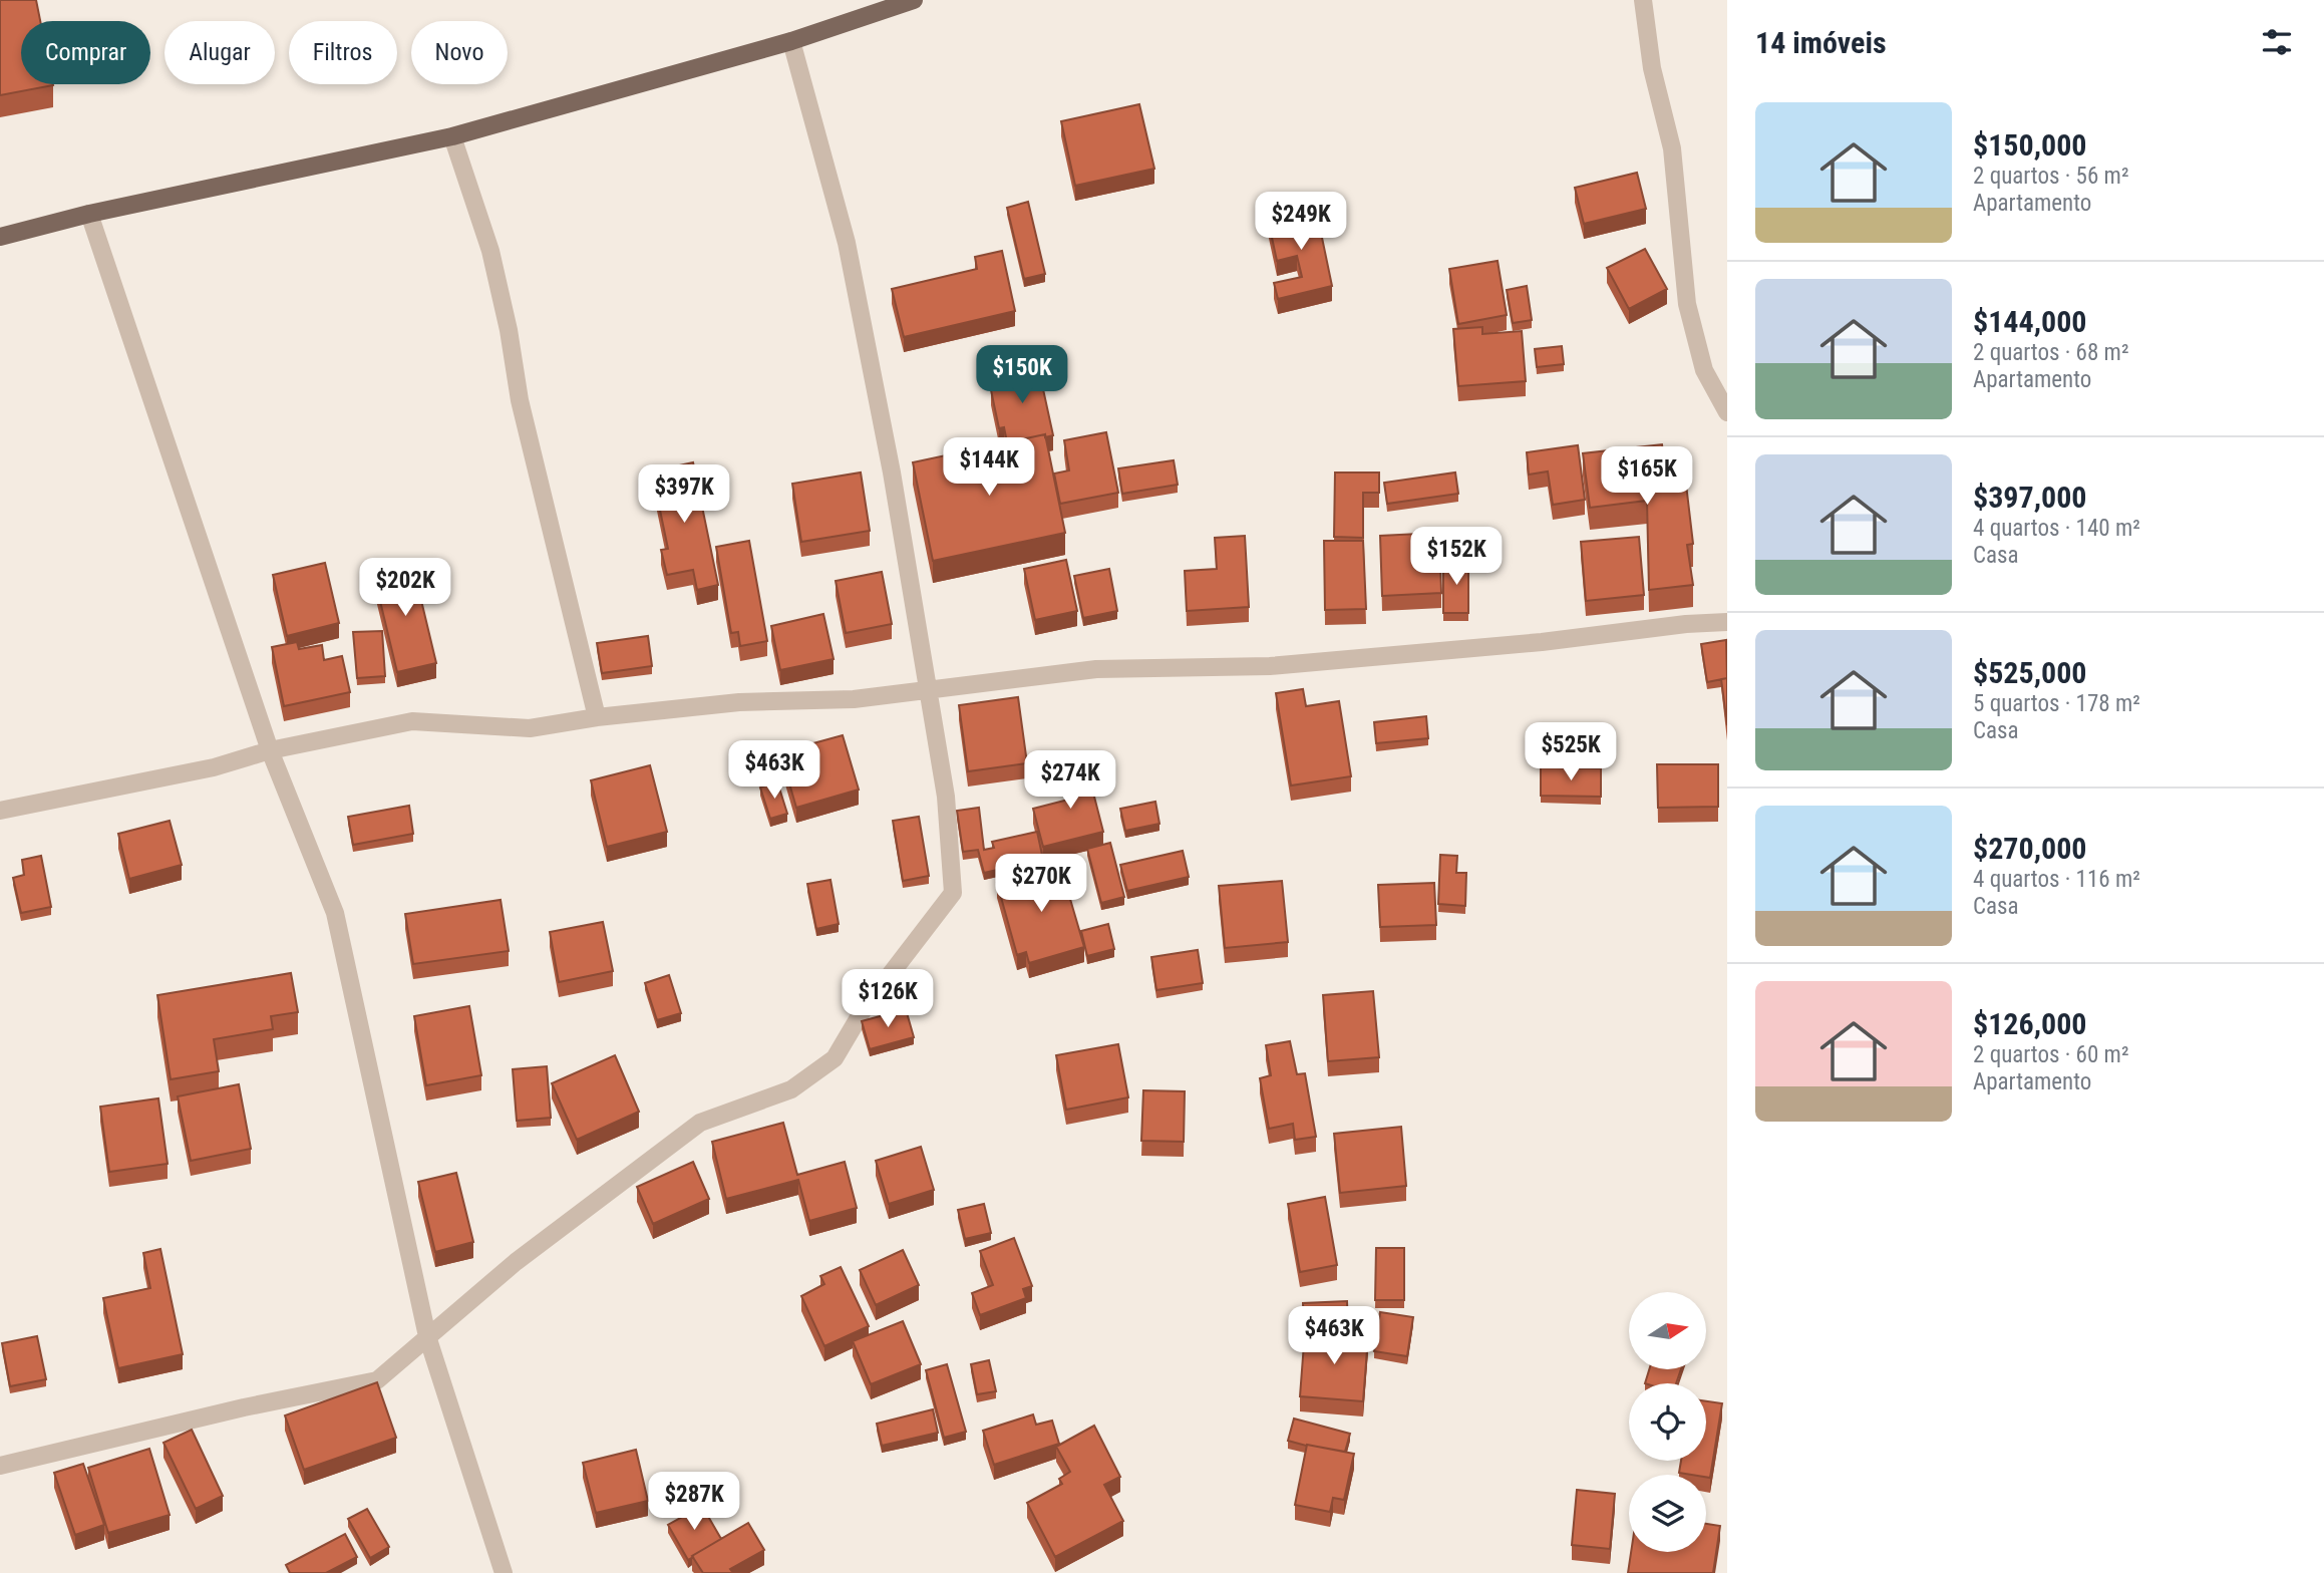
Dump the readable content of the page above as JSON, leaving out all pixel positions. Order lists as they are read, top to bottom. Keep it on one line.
{"north":"right","page":{"heading":"14 imóveis","chip":["Comprar","Alugar","Filtros","Novo"],"list":[{"name":"$150,000","note":"2 quartos · 56 m² · Apartamento"},{"name":"$144,000","note":"2 quartos · 68 m² · Apartamento"},{"name":"$397,000","note":"4 quartos · 140 m² · Casa"},{"name":"$525,000","note":"5 quartos · 178 m² · Casa"},{"name":"$270,000","note":"4 quartos · 116 m² · Casa"},{"name":"$126,000","note":"2 quartos · 60 m² · Apartamento"}],"price":["$249K","$150K","$144K","$165K","$397K","$152K","$202K","$525K","$463K","$274K","$270K","$126K","$463K","$287K"]}}
